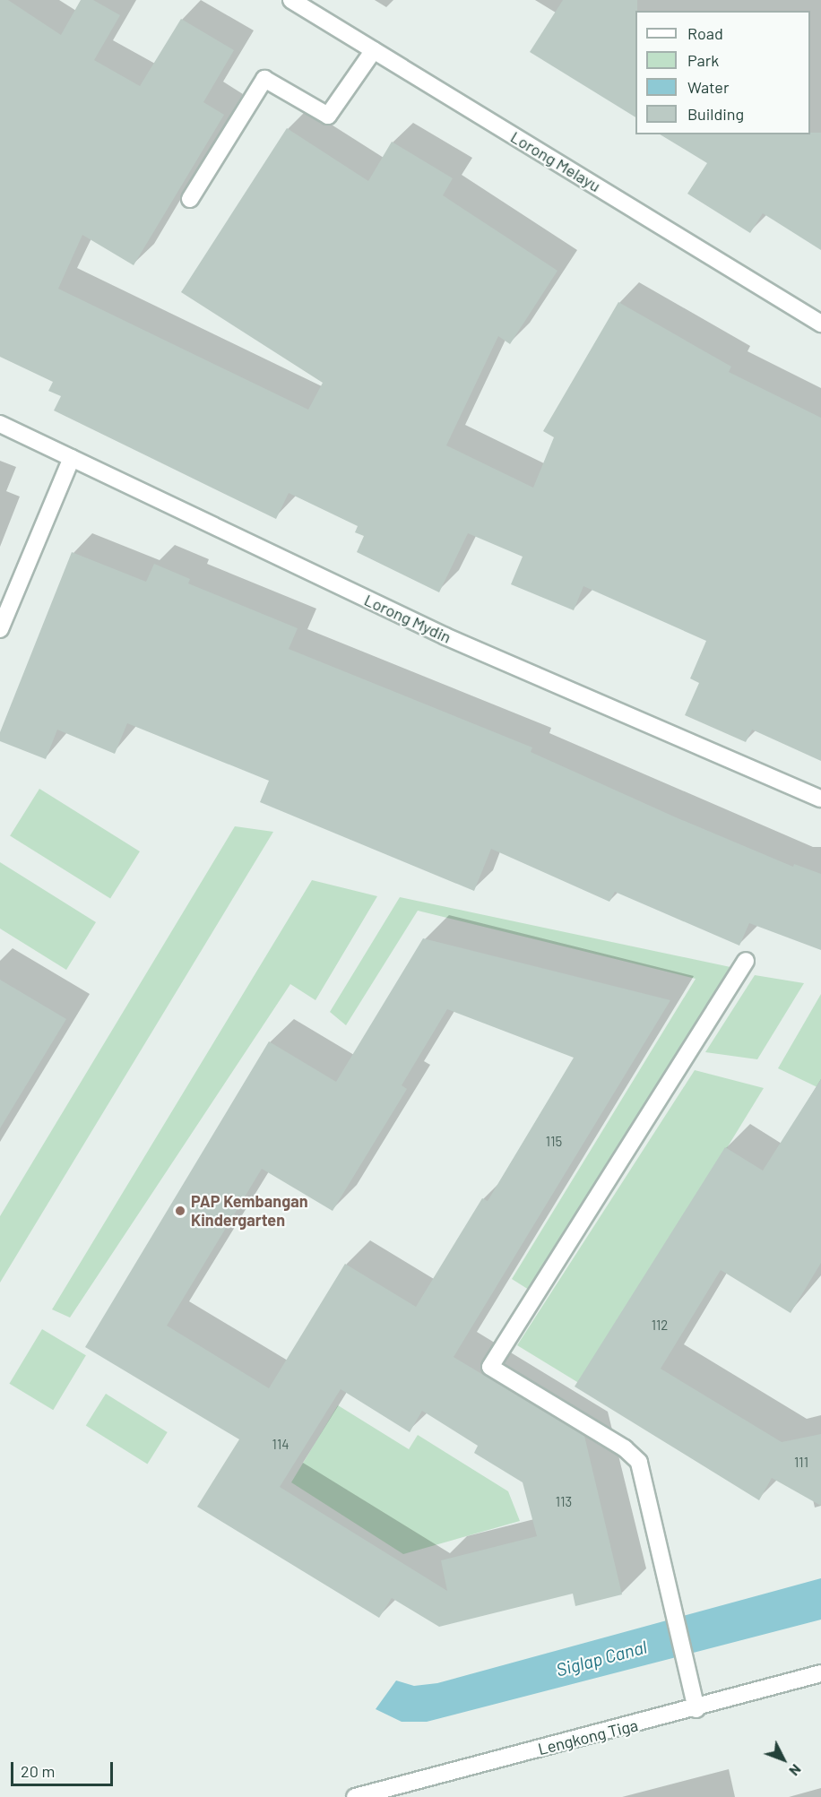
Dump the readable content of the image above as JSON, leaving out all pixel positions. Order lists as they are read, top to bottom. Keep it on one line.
{"streets":{"street":["Lorong Melayu","Lorong Mydin","Lengkong Tiga"]},"water":["Siglap Canal"],"places":["PAP Kembangan Kindergarten"],"house_numbers":["115","112","114","111","113"],"legend":["Road","Park","Water","Building"],"scale_bar":"20 m","north":"bottom right"}
